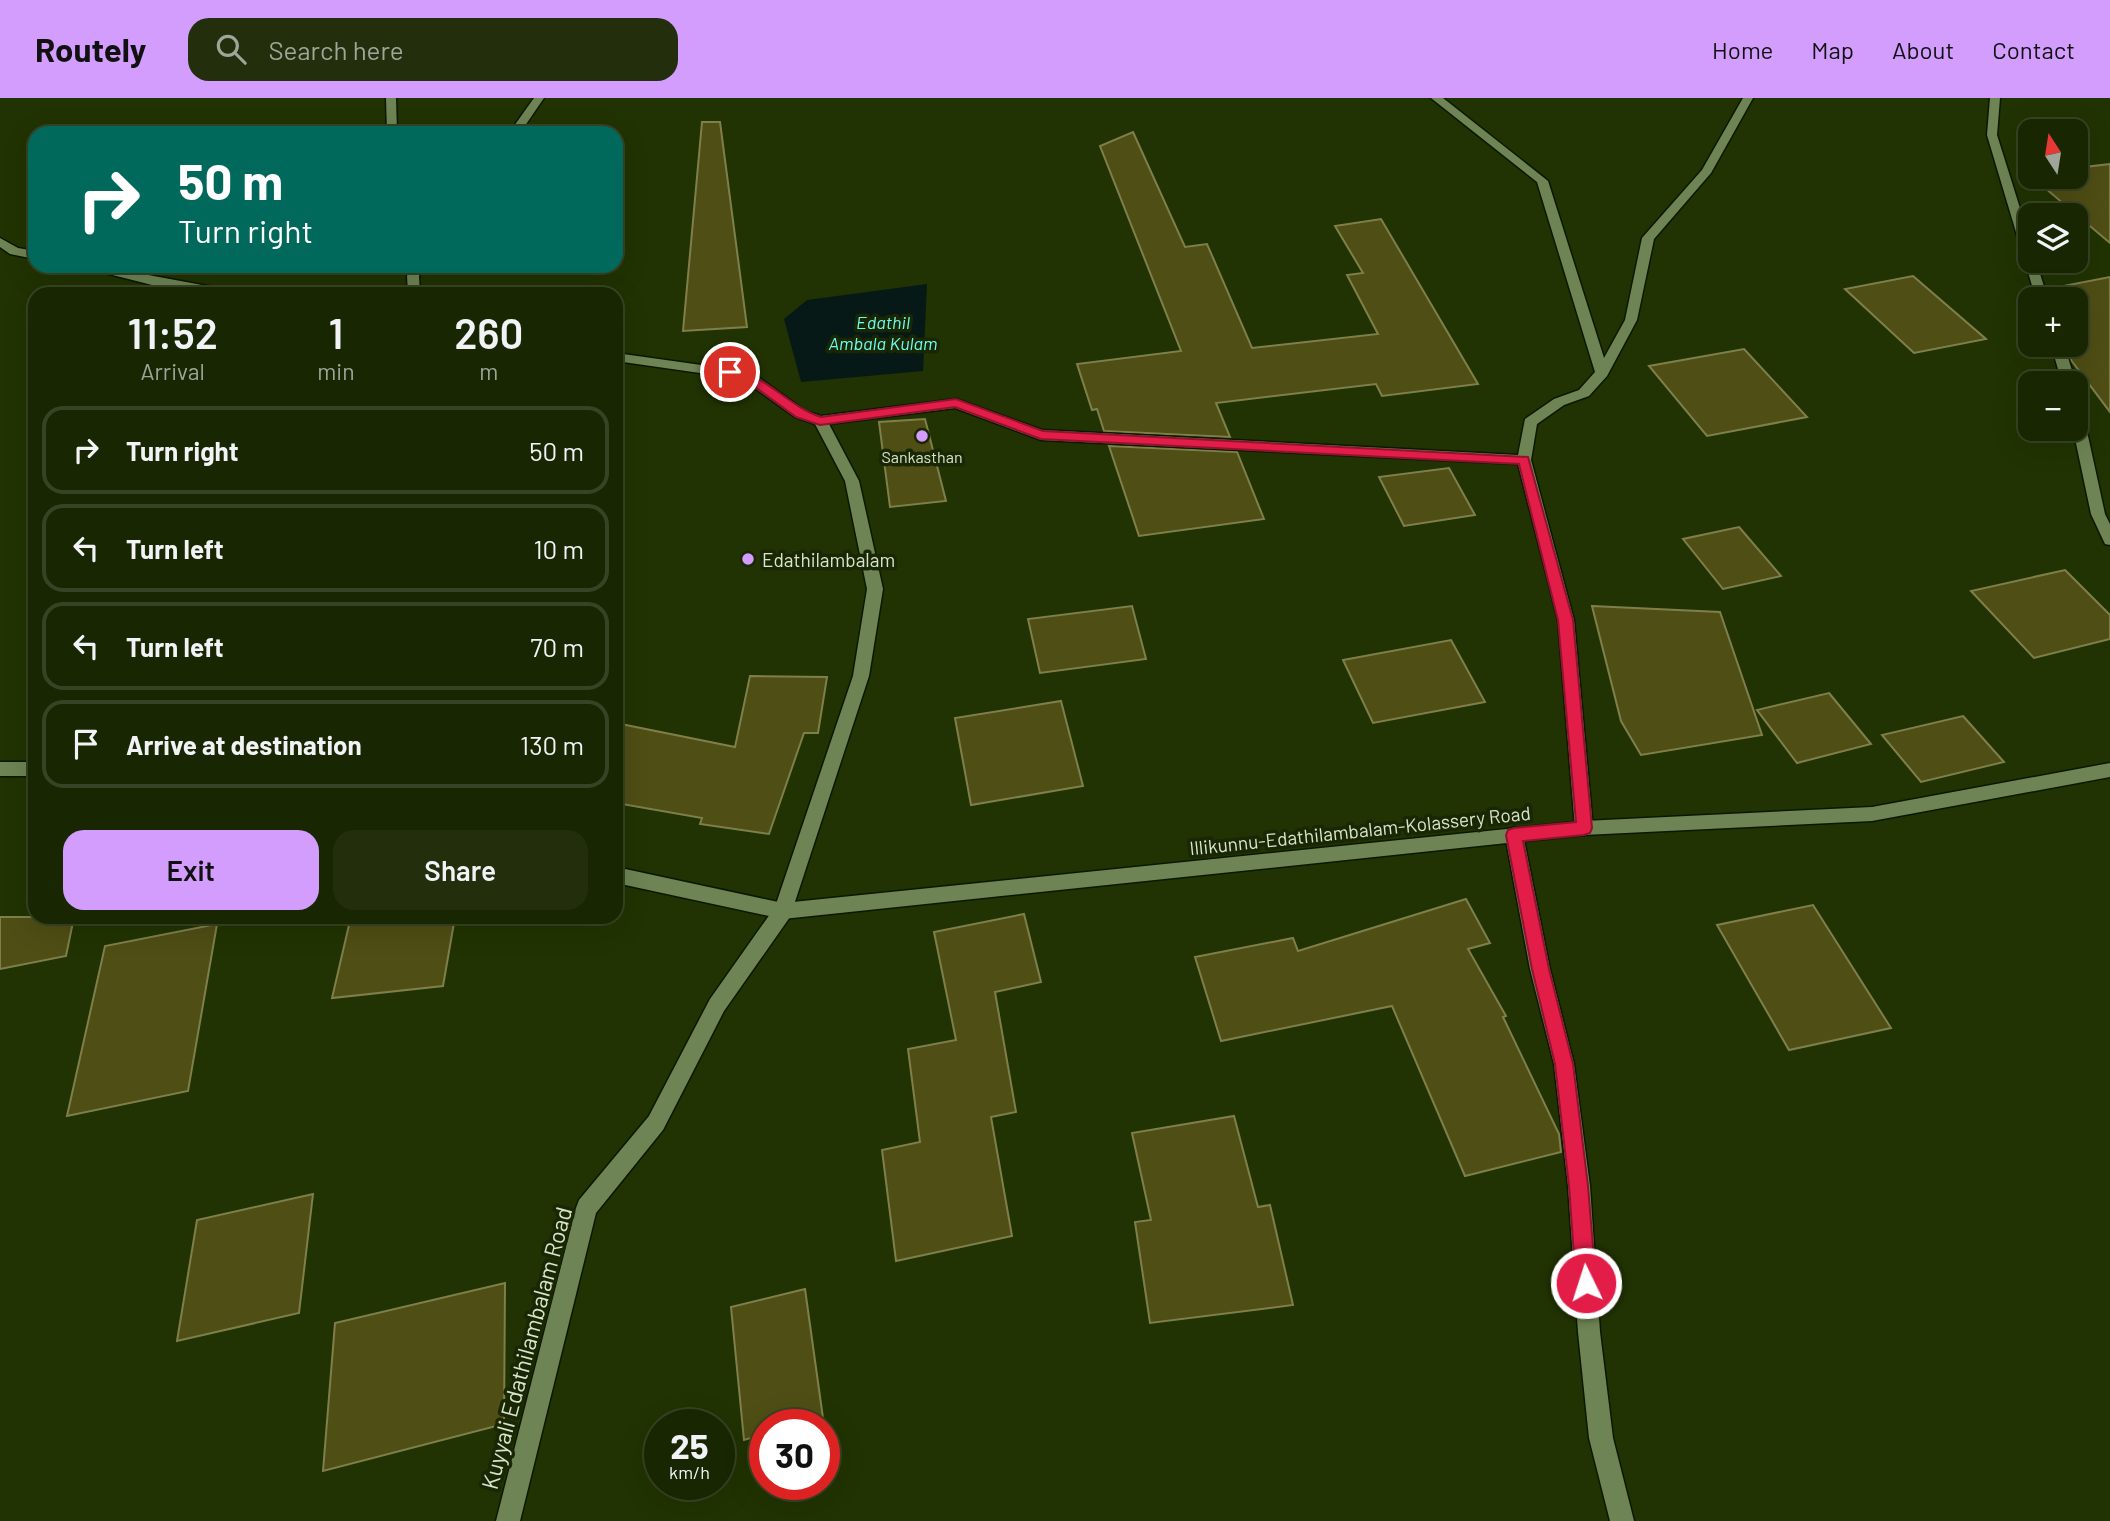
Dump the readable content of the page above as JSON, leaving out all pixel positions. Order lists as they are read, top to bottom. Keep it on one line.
{"streets":{"street":["Illikunnu-Edathilambalam-Kolassery Road","Kuyyali Edathilambalam Road"]},"crossings":[["Illikunnu-Edathilambalam-Kolassery Road","Kuyyali Edathilambalam Road"]],"water":["Edathil Ambala Kulam"],"places":["Sankasthan","Edathilambalam"],"north":"top","page":{"header":"Routely","search":"Search here","nav":["Home","Map","About","Contact"],"map_buttons":["+","−"],"turn":["50 m","Turn right"],"eta":["11:52","Arrival","1","min","260","m"],"list":[{"name":"Turn right","value":"50 m"},{"name":"Turn left","value":"10 m"},{"name":"Turn left","value":"70 m"},{"name":"Arrive at destination","value":"130 m"}],"buttons":["Exit","Share"],"speed":"25 km/h","limit":"30"}}
